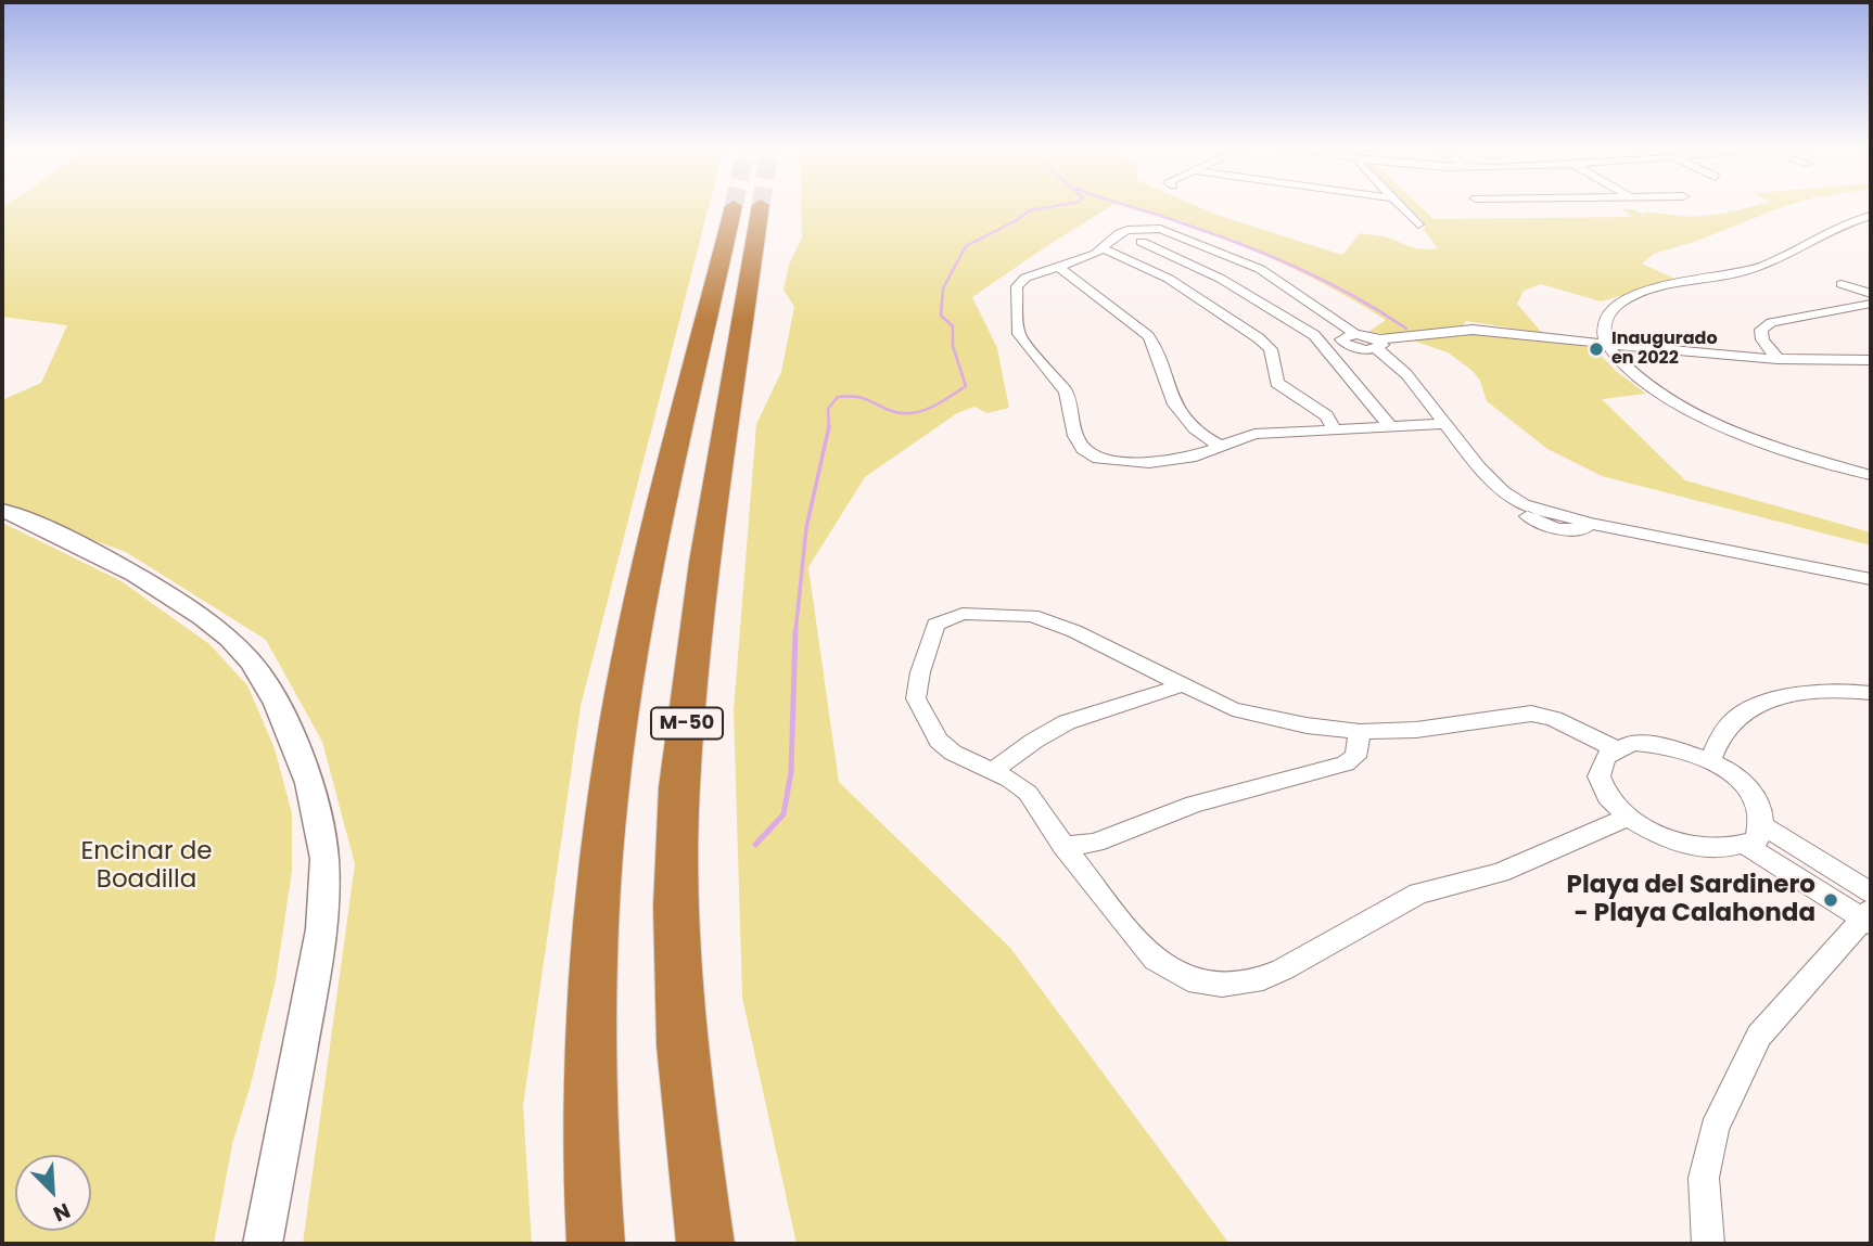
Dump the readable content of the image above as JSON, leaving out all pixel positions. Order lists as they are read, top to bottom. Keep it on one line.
{"streets":{"highway":["M-50"]},"parks":["Encinar de Boadilla"],"places":["Inaugurado en 2022","Playa del Sardinero - Playa Calahonda"],"north":"bottom right"}
